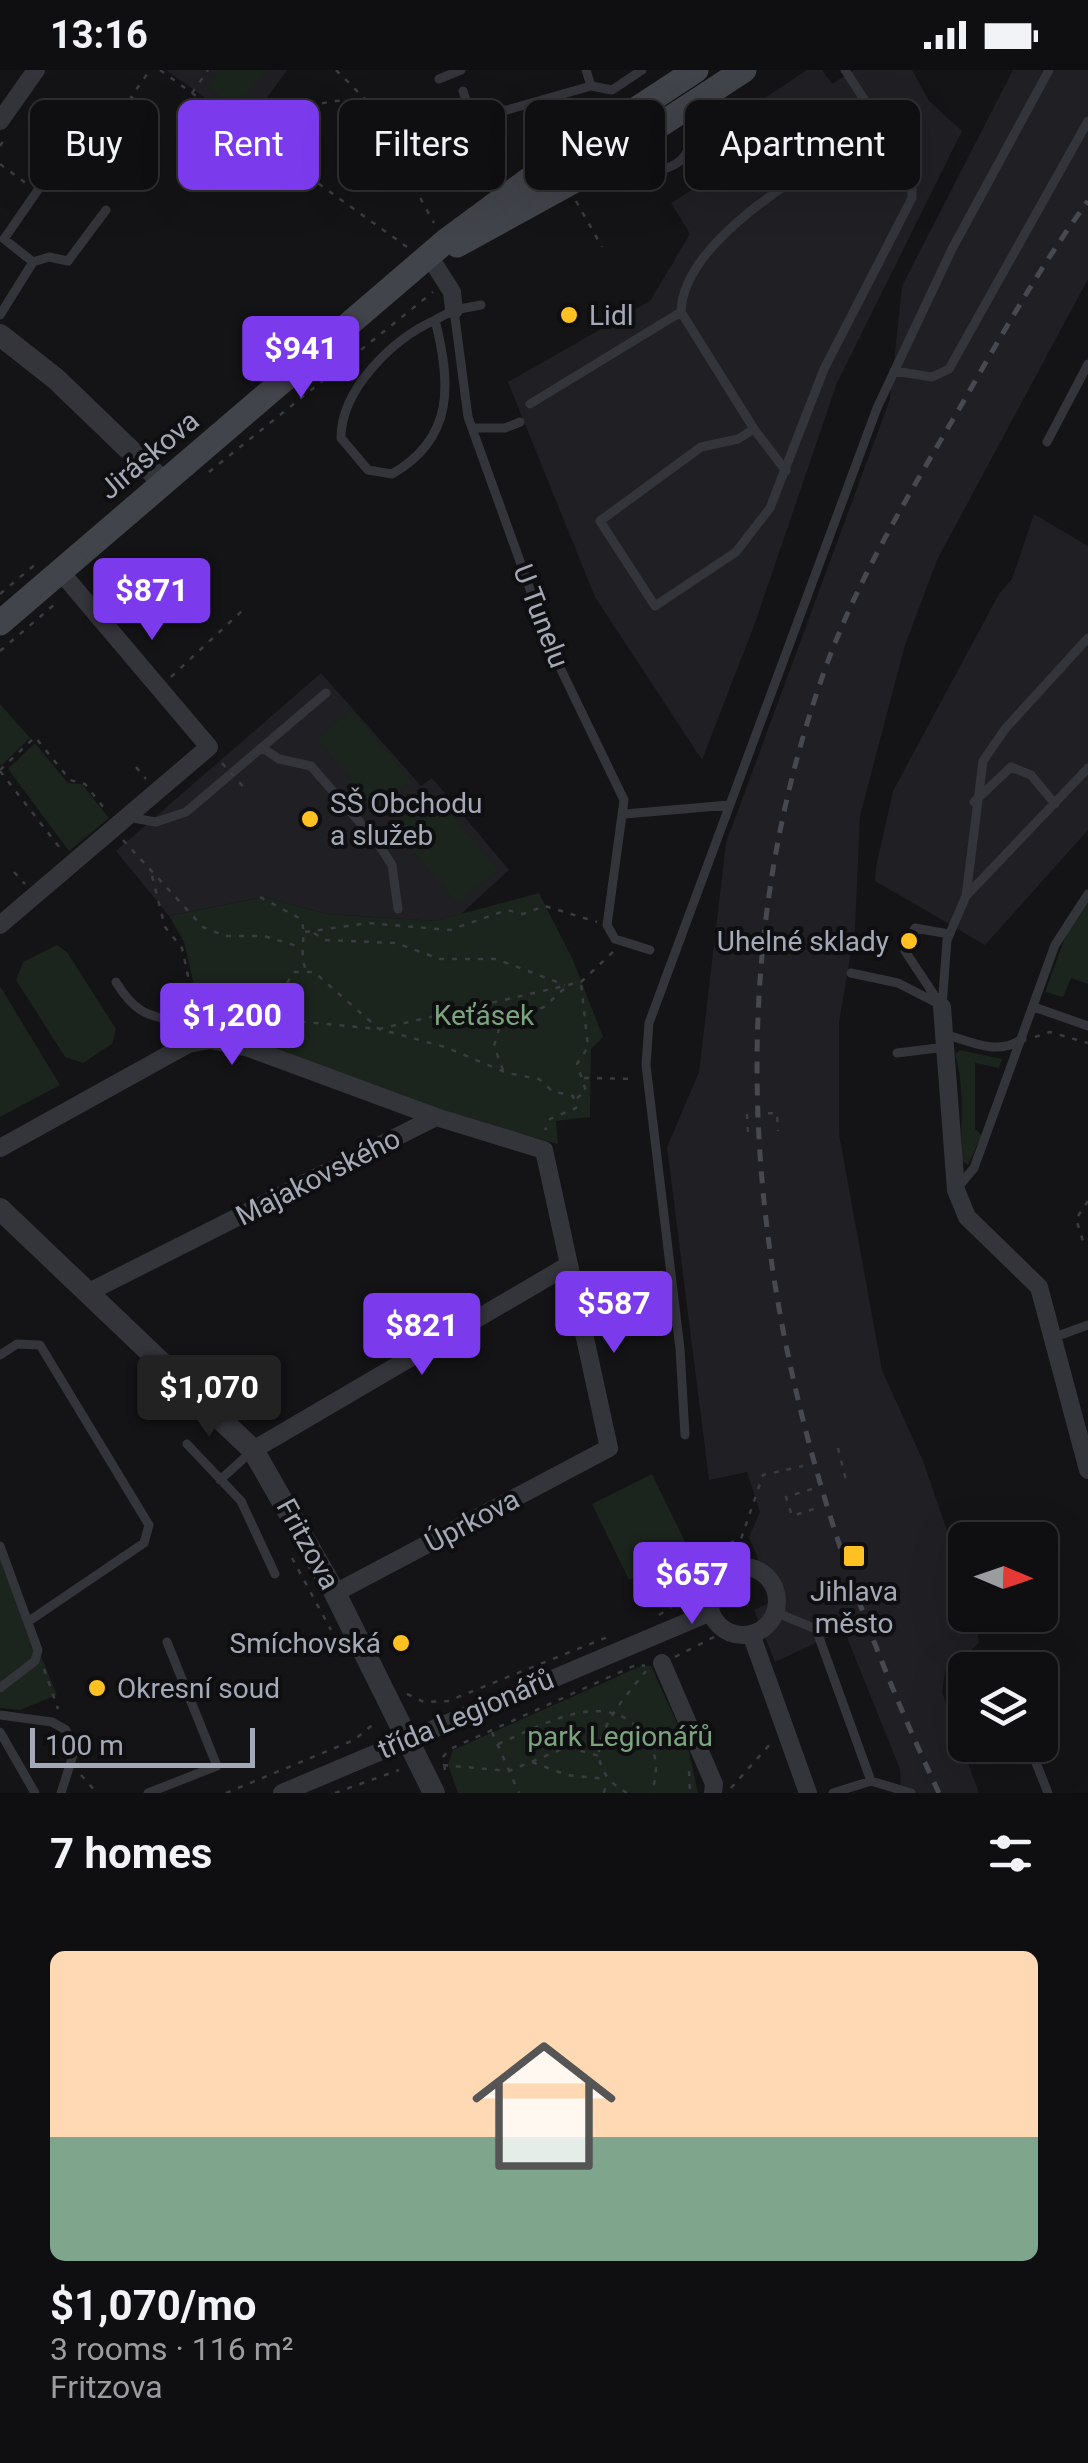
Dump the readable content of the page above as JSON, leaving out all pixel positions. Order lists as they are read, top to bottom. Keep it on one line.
{"streets":{"main road":["Jiráskova"],"street":["U Tunelu","Majakovského","Úprkova","Fritzova","třída Legionářů"]},"crossings":[["Jiráskova","U Tunelu"],["Majakovského","Fritzova"],["Úprkova","Fritzova"],["Fritzova","třída Legionářů"]],"parks":["Keťásek","park Legionářů"],"places":{"other":["Lidl","SŠ Obchodu a služeb","Uhelné sklady","Smíchovská","Okresní soud"],"transit":["Jihlava město"]},"scale_bar":"100 m","north":"right","page":{"status":"13:16","chip":["Buy","Rent","Filters","New","Apartment"],"price":["$941","$871","$1,200","$587","$821","$1,070","$657"],"scale":"100 m","heading":"7 homes","list":[{"name":"$1,070/mo","note":"3 rooms · 116 m² · Fritzova"}]}}
